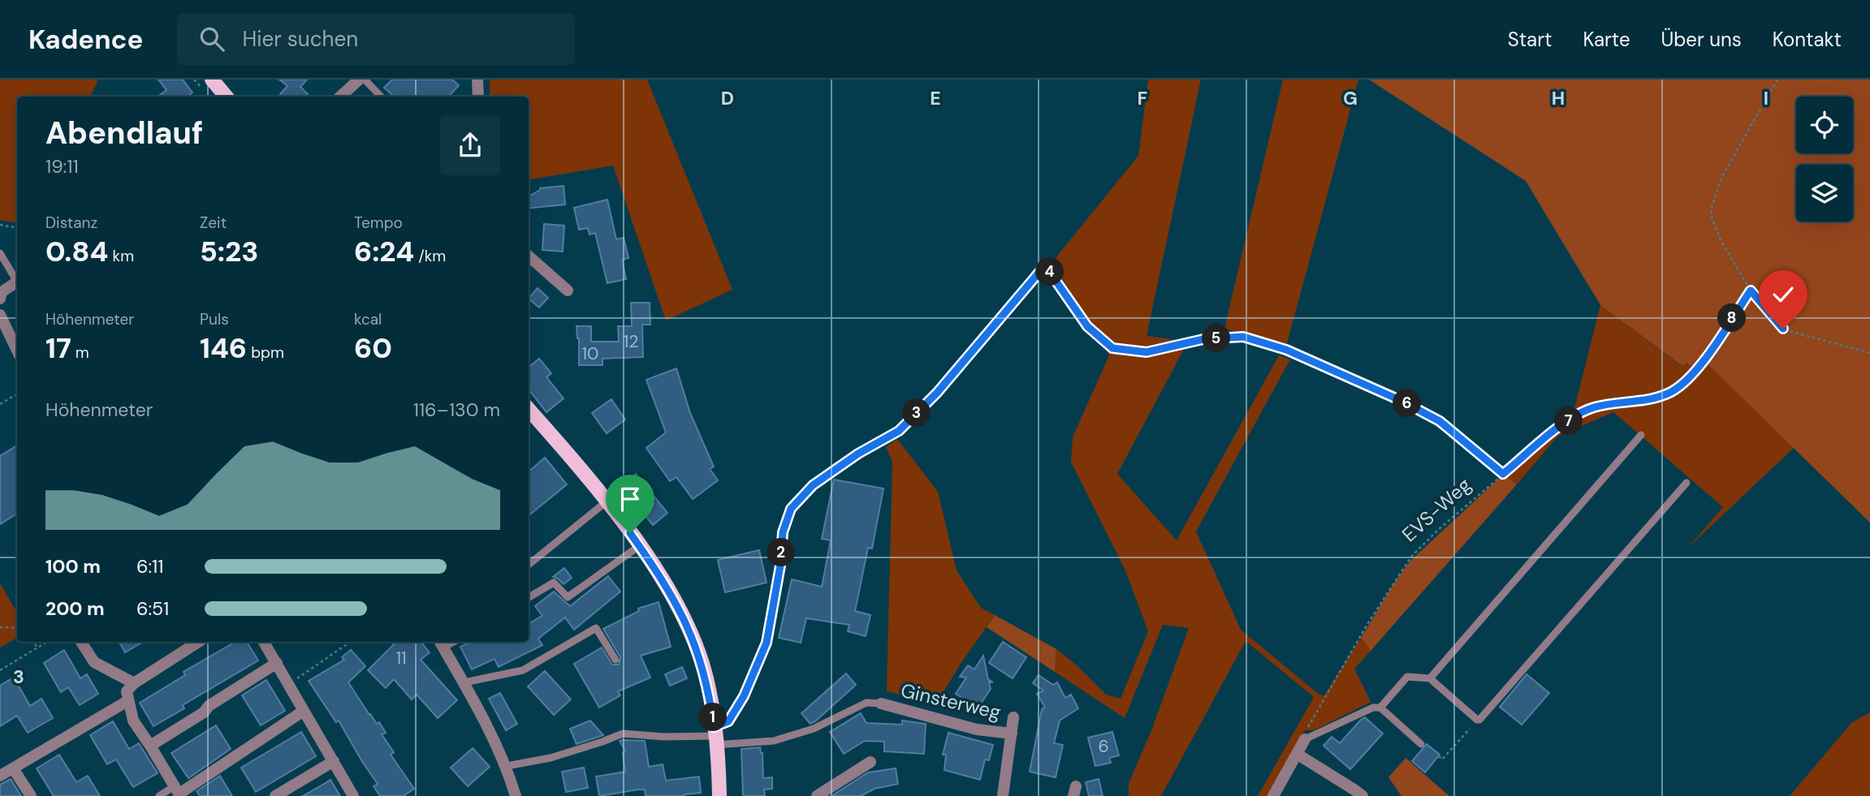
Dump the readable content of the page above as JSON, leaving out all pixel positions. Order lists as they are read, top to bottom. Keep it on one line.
{"streets":{"street":["Ginsterweg"],"path":["EVS-Weg"]},"house_numbers":["12","10","11","6"],"page":{"header":"Kadence","search":"Hier suchen","nav":["Start","Karte","Über uns","Kontakt"],"heading":["Abendlauf","19:11"],"stats":[["Distanz","0.84 km"],["Zeit","5:23"],["Tempo","6:24 /km"],["Höhenmeter","17 m"],["Puls","146 bpm"],["kcal","60"]],"pins":["4","8","5","6","3","7","2","1"],"chart":["Höhenmeter","116–130 m"],"list":[{"name":"100 m","note":"6:11"},{"name":"200 m","note":"6:51"}]},"grid":{"columns":["D","E","F","G","H","I"],"rows":["3"]}}
